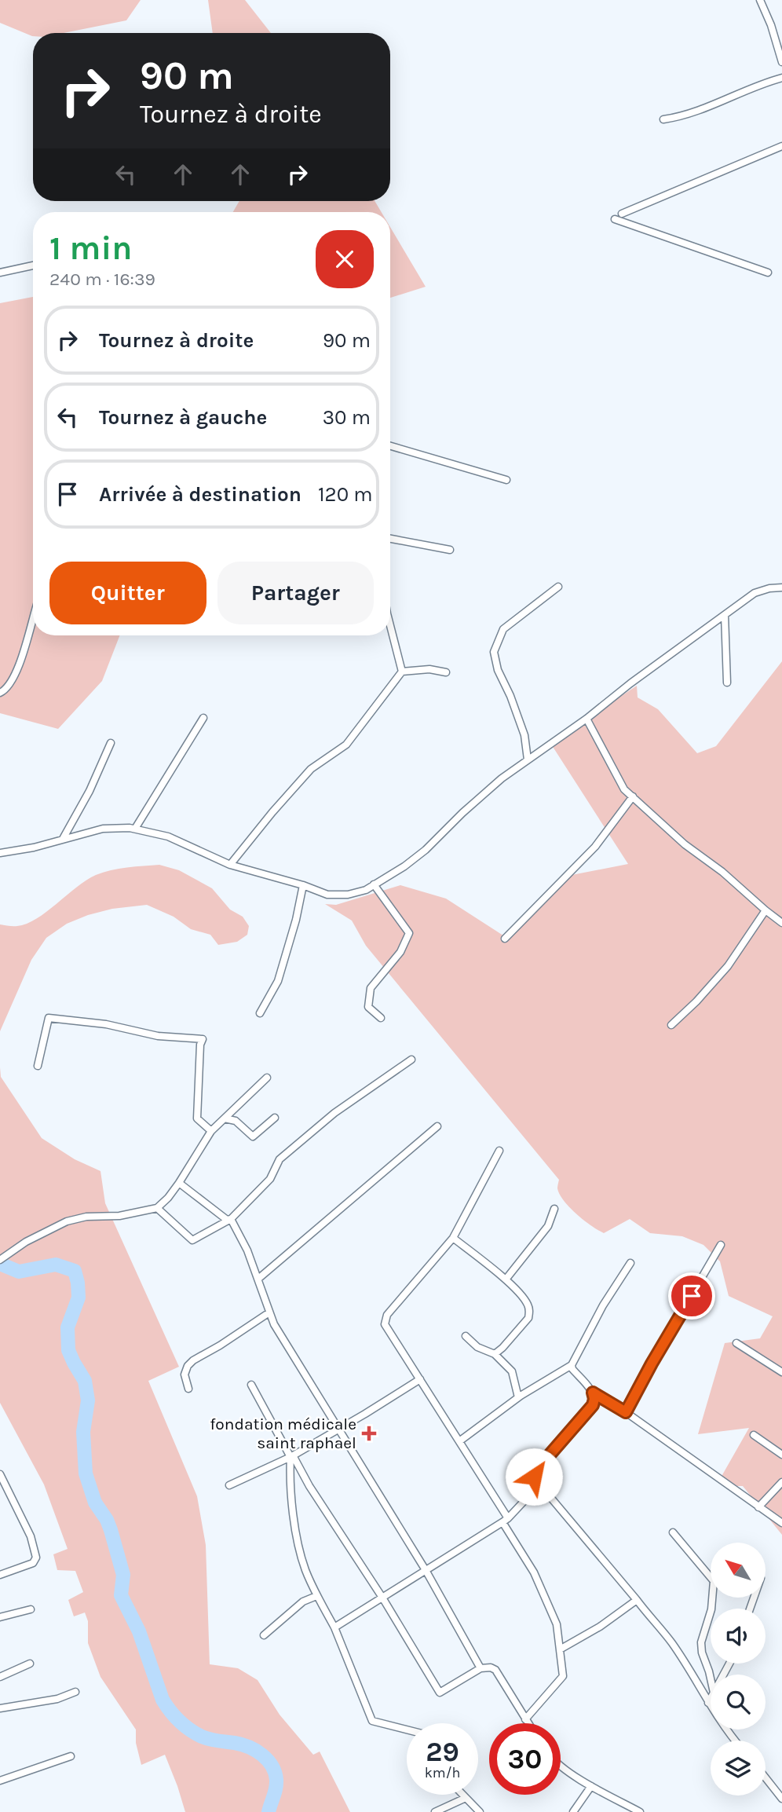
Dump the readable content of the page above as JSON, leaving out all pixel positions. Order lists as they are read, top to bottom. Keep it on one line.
{"places":{"health":["fondation médicale saint raphael"]},"north":"top left","page":{"turn":["90 m","Tournez à droite"],"heading":["1 min","240 m · 16:39"],"list":[{"name":"Tournez à droite","value":"90 m"},{"name":"Tournez à gauche","value":"30 m"},{"name":"Arrivée à destination","value":"120 m"}],"buttons":["Quitter","Partager"],"speed":"29 km/h","limit":"30"}}
